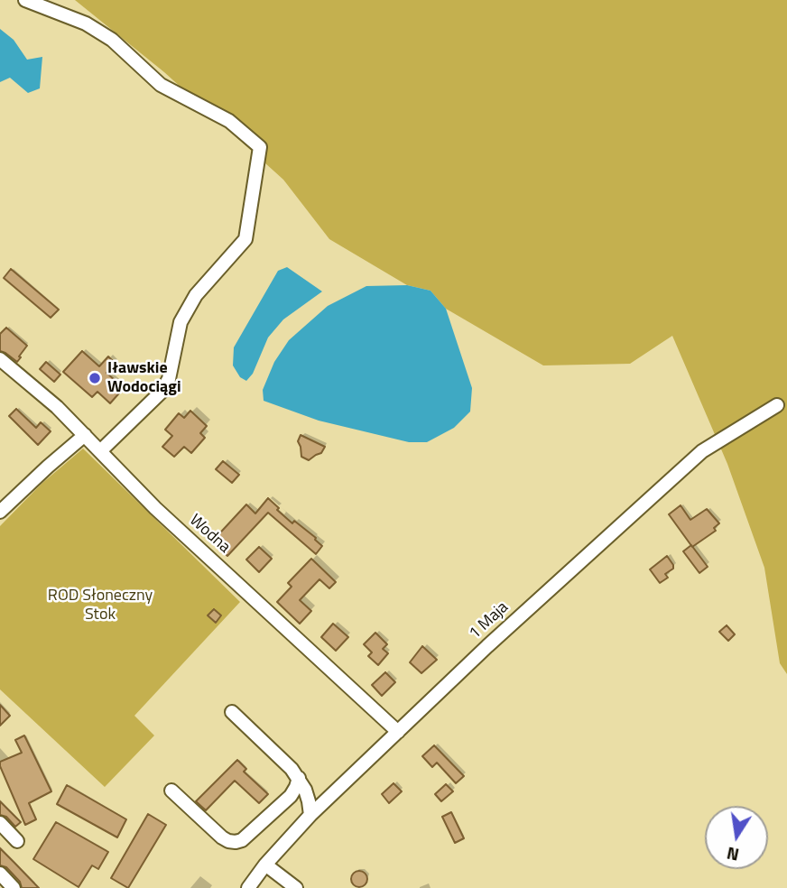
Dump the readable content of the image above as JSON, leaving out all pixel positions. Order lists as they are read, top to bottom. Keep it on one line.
{"streets":{"street":["Wodna","1 Maja"]},"crossings":[["Wodna","1 Maja"]],"parks":["ROD Słoneczny Stok"],"places":["Iławskie Wodociągi"],"north":"bottom"}
